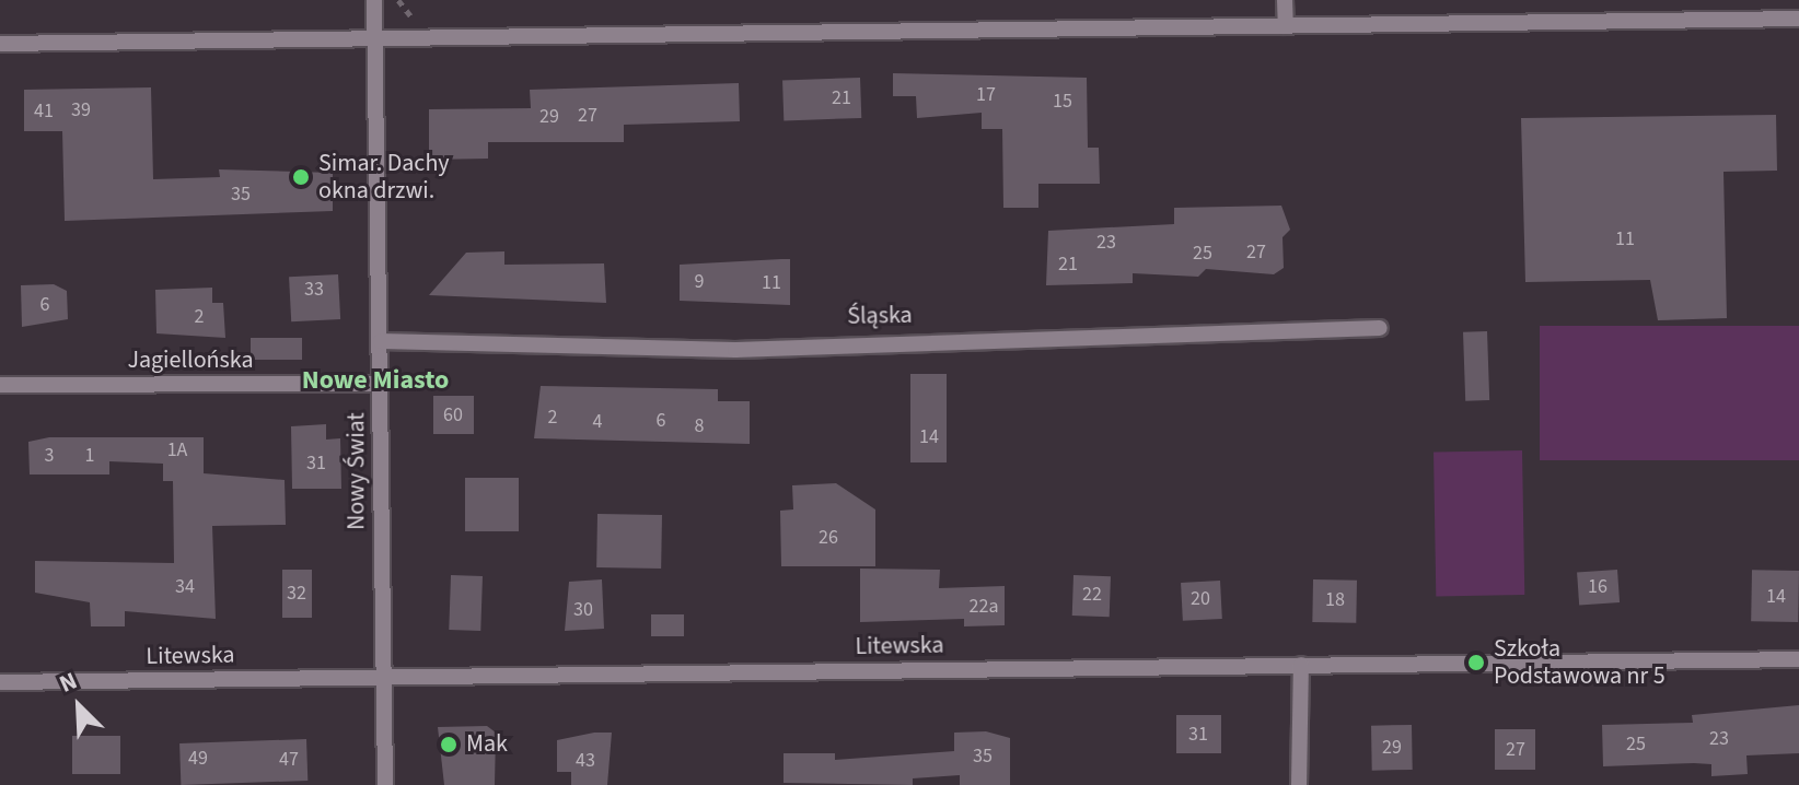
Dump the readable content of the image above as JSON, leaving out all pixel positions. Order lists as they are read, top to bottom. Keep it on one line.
{"streets":{"street":["Śląska","Jagiellońska","Nowy Świat","Litewska"]},"crossings":[["Śląska","Nowy Świat"],["Jagiellońska","Nowy Świat"],["Nowy Świat","Litewska"]],"districts":["Nowe Miasto"],"places":["Simar. Dachy okna drzwi.","Szkoła Podstawowa nr 5","Mak"],"house_numbers":["17","21","15","39","41","27","29","35","11","23","27","25","21","9","11","33","6","2","60","2","6","4","8","14","1A","3","1","31","26","34","16","32","22","14","20","18","22a","30","31","23","25","29","27","35","49","47","43"],"north":"top left"}
